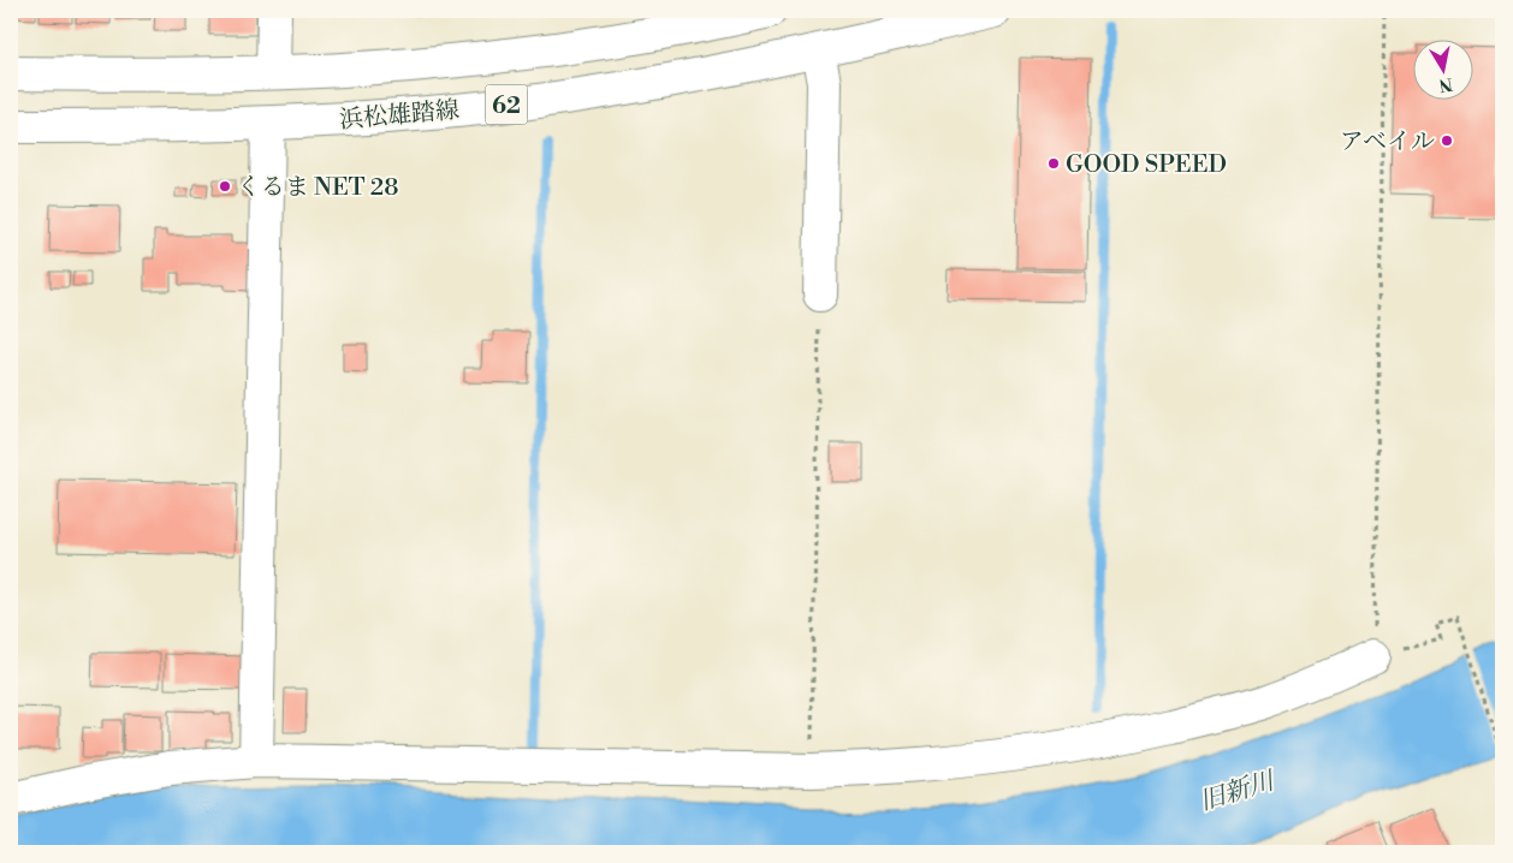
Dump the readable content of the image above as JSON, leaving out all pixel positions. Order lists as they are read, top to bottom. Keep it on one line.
{"streets":{"street":["62","浜松雄踏線"]},"water":["旧新川"],"places":["アベイル","GOOD SPEED","くるま NET 28"],"north":"bottom"}
